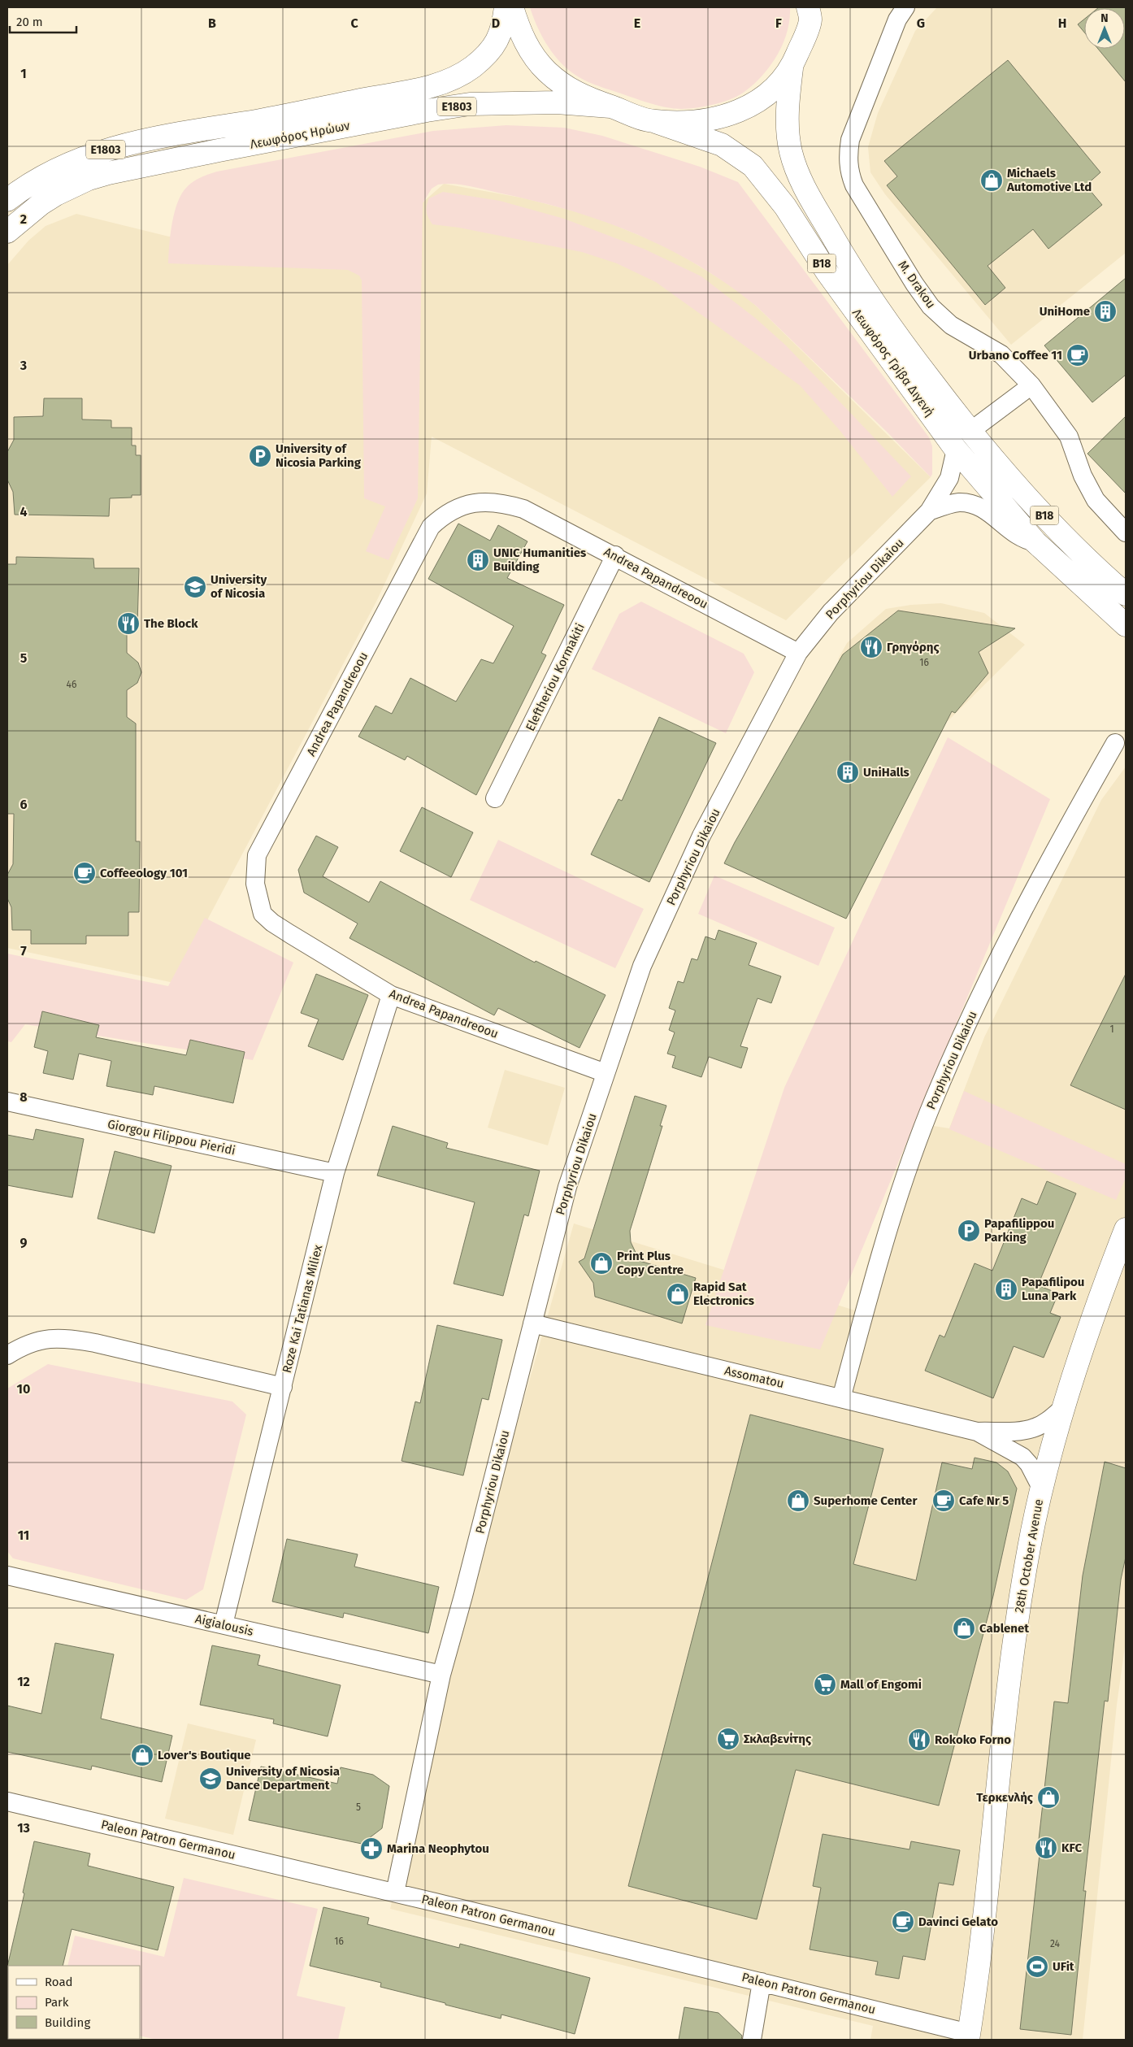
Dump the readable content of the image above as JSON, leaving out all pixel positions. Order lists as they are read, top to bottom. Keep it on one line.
{"streets":{"main road":["E1803","Λεωφόρος Ηρώων","B18","Λεωφόρος Γρίβα Διγενή","28th October Avenue"],"street":["M. Drakou","Andrea Papandreoou","Porphyriou Dikaiou","Eleftheriou Kormakiti","Giorgou Filippou Pieridi","Roze Kai Tatianas Miliex","Assomatou","Aigialousis","Paleon Patron Germanou"]},"crossings":[["Λεωφόρος Ηρώων","Λεωφόρος Γρίβα Διγενή"],["Λεωφόρος Γρίβα Διγενή","Porphyriou Dikaiou"],["Andrea Papandreoou","Porphyriou Dikaiou"],["Andrea Papandreoou","Eleftheriou Kormakiti"],["Andrea Papandreoou","Roze Kai Tatianas Miliex"],["Porphyriou Dikaiou","Assomatou"],["Porphyriou Dikaiou","Aigialousis"],["Porphyriou Dikaiou","Paleon Patron Germanou"],["Giorgou Filippou Pieridi","Roze Kai Tatianas Miliex"],["Roze Kai Tatianas Miliex","Aigialousis"],["Assomatou","28th October Avenue"],["28th October Avenue","Paleon Patron Germanou"]],"places":{"shop":["Michaels Automotive Ltd","Print Plus Copy Centre","Rapid Sat Electronics","Superhome Center","Cablenet","Lover's Boutique","Τερκενλής"],"building":["UniHome","UNIC Humanities Building","UniHalls","Papafilipou Luna Park"],"cafe":["Urbano Coffee 11","Coffeeology 101","Cafe Nr 5","Davinci Gelato"],"parking":["University of Nicosia Parking","Papafilippou Parking"],"school or university":["University of Nicosia","University of Nicosia Dance Department"],"restaurant":["The Block","Γρηγόρης","Rokoko Forno","KFC"],"supermarket":["Mall of Engomi","Σκλαβενίτης"],"pharmacy":["Marina Neophytou"],"sports":["UFit"]},"house_numbers":["16","46","1","5","16","24"],"legend":["Road","Park","Building"],"scale_bar":"20 m","north":"top","grid":{"columns":["B","C","D","E","F","G","H"],"rows":["1","2","3","4","5","6","7","8","9","10","11","12","13"]}}
